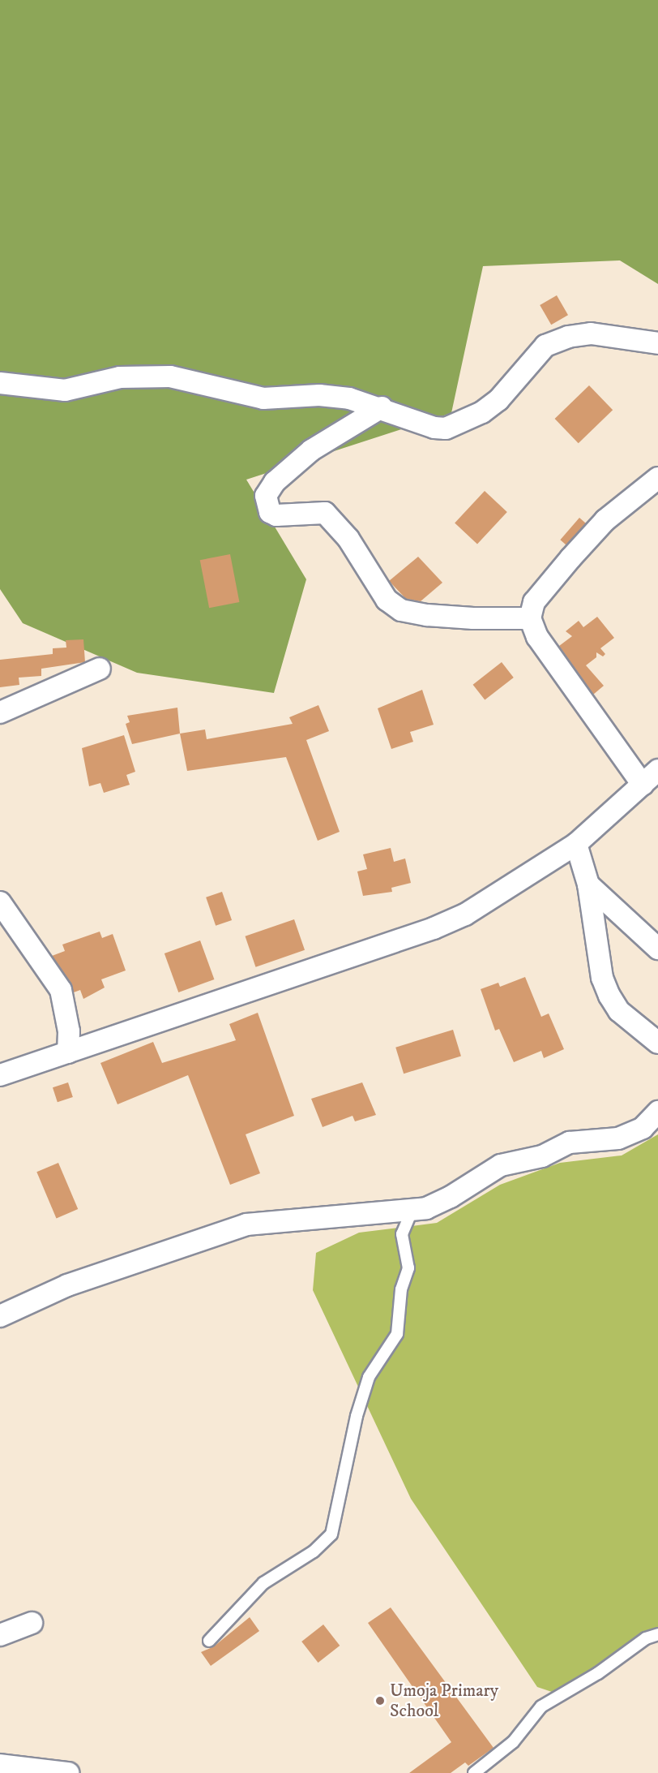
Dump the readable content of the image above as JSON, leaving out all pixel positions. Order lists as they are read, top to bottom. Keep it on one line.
{"places":["Umoja Primary School"]}
